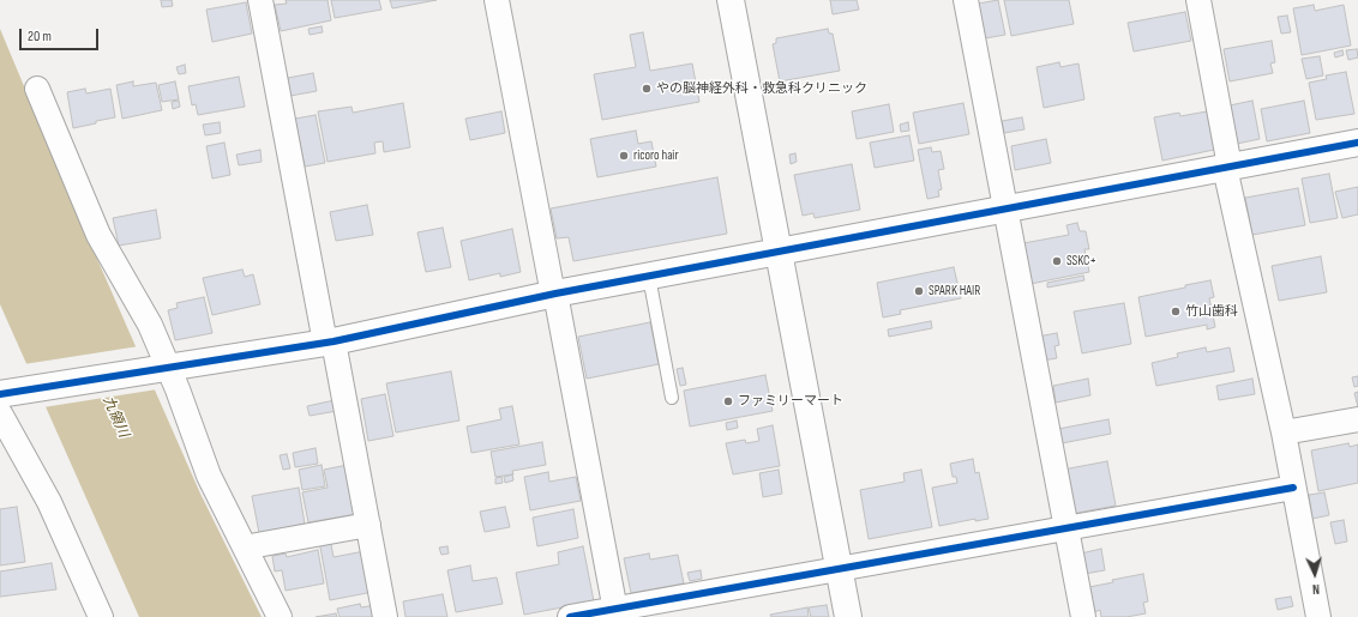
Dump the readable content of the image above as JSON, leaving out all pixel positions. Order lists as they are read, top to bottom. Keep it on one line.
{"water":["九領川"],"places":["やの脳神経外科・救急科クリニック","ricoro hair","SSKC+","SPARK HAIR","竹山歯科","ファミリーマート"],"scale_bar":"20 m","north":"bottom"}
